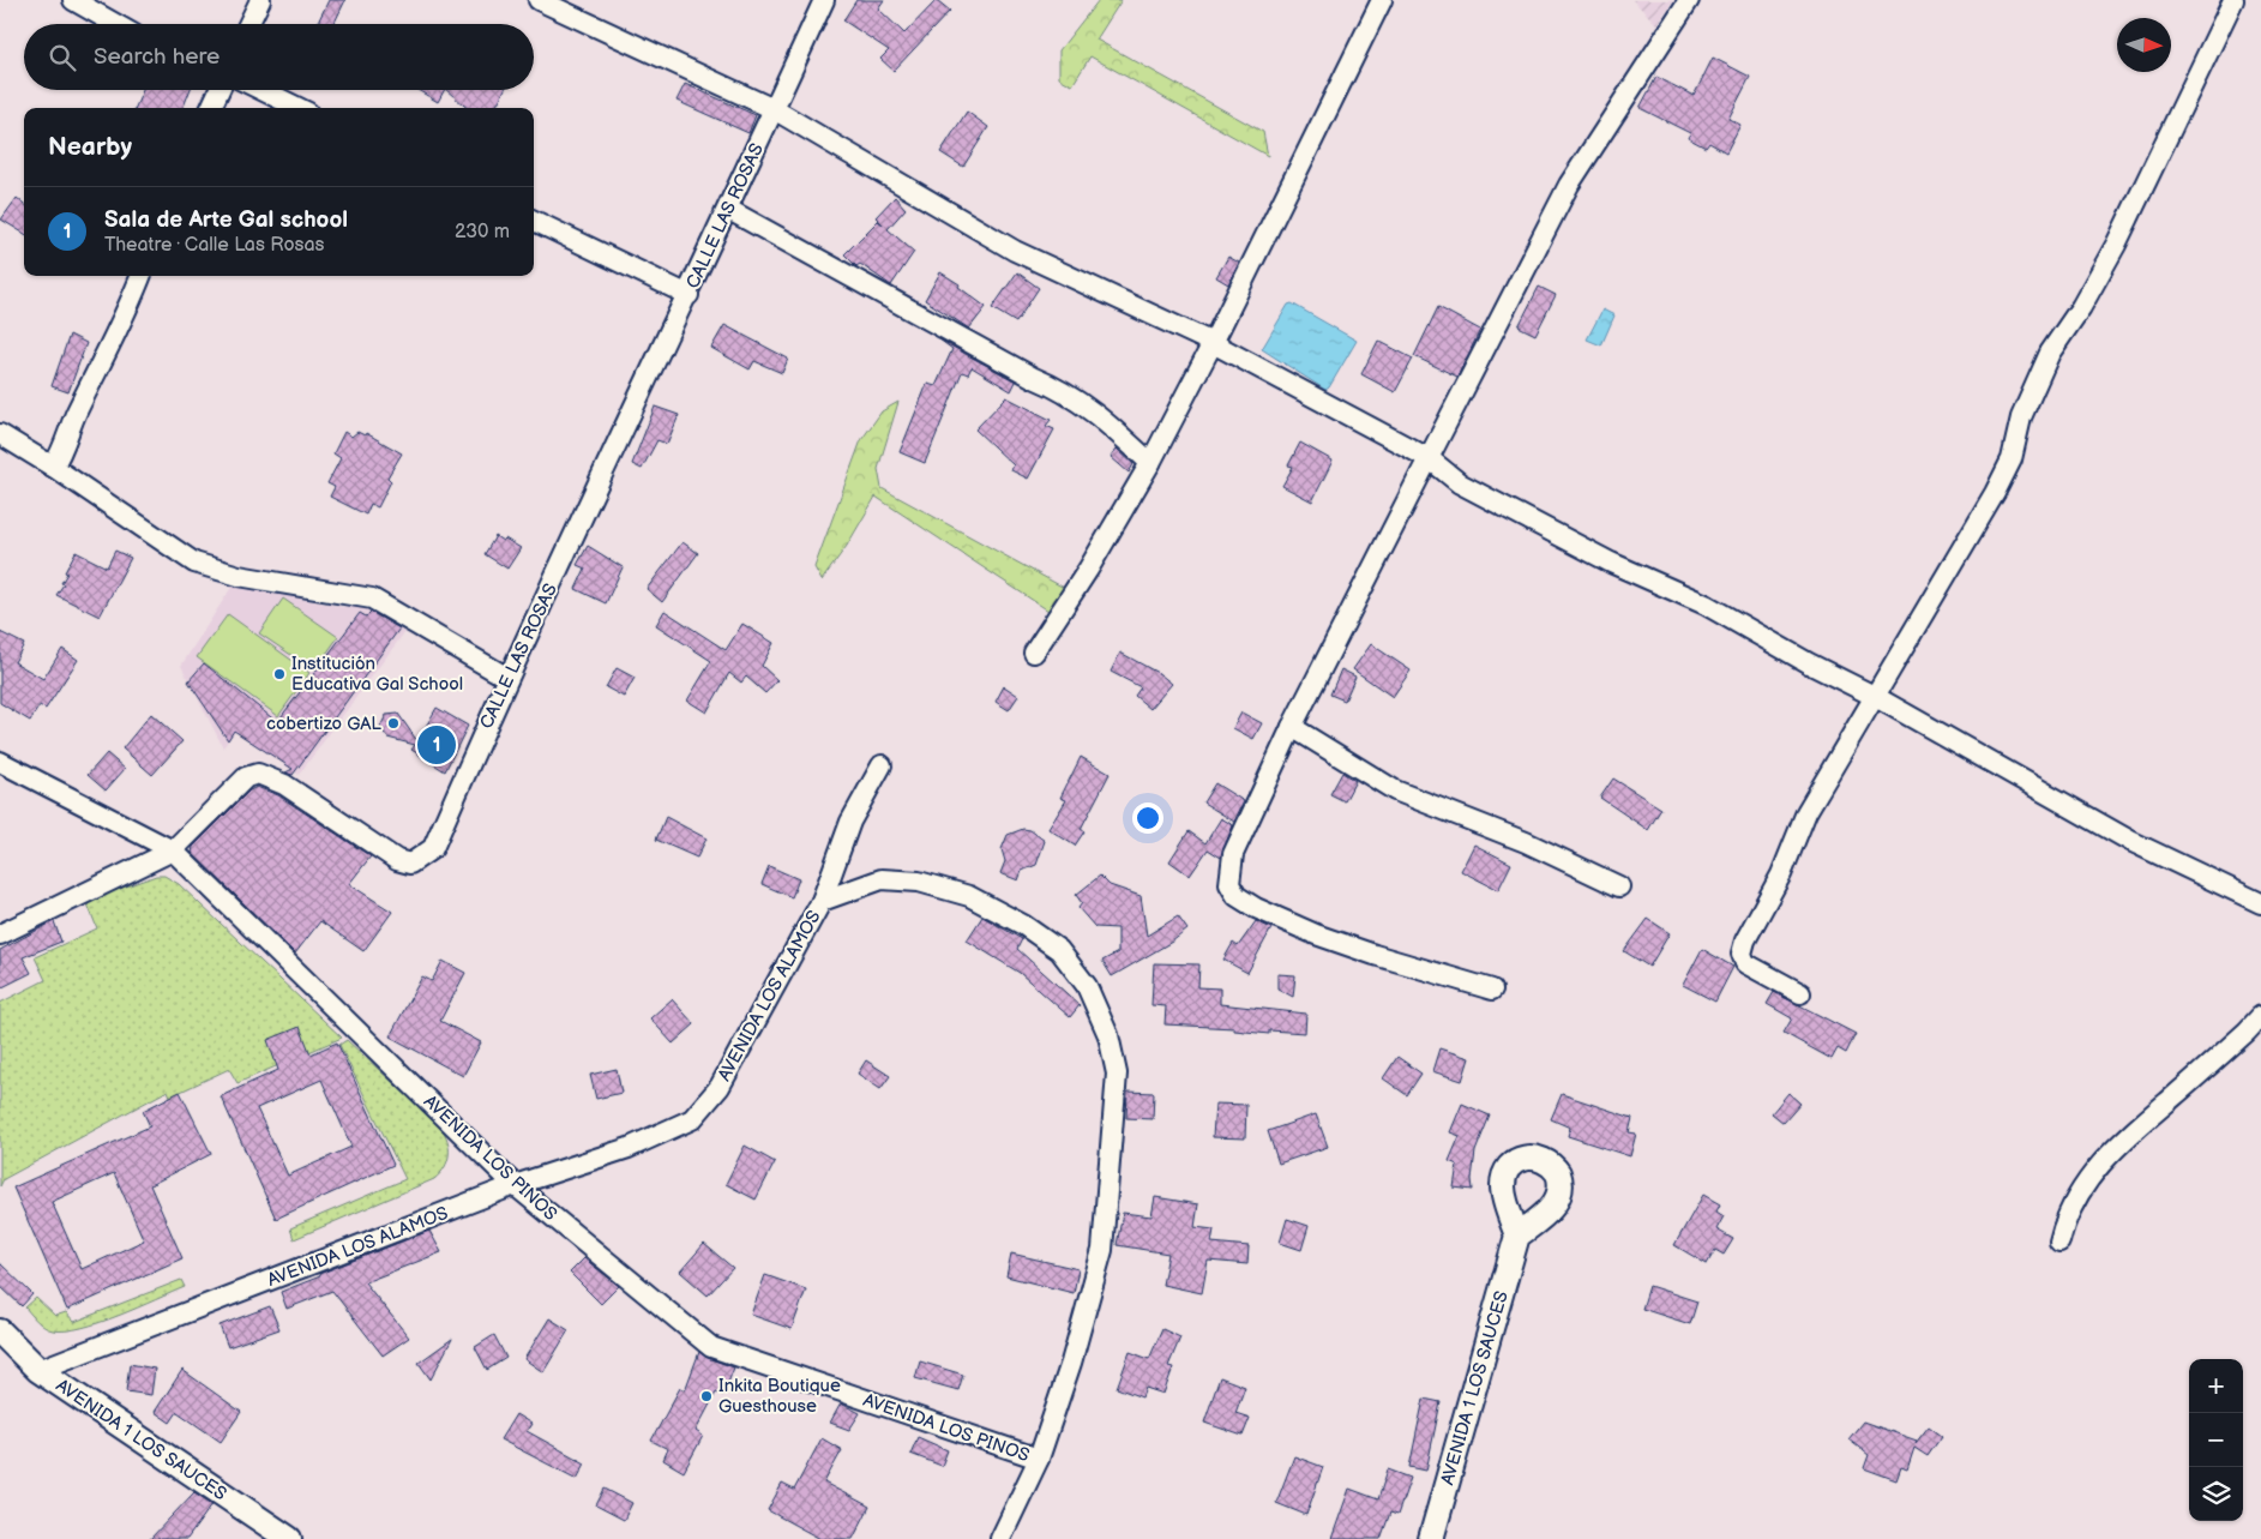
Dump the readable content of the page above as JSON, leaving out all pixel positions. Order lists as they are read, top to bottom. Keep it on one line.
{"streets":{"street":["CALLE LAS ROSAS","AVENIDA LOS ALAMOS","AVENIDA LOS PINOS","AVENIDA 1 LOS SAUCES"]},"crossings":[["CALLE LAS ROSAS","AVENIDA LOS PINOS"],["AVENIDA LOS ALAMOS","AVENIDA LOS PINOS"],["AVENIDA LOS ALAMOS","AVENIDA 1 LOS SAUCES"]],"places":["Institución Educativa Gal School","cobertizo GAL","Inkita Boutique Guesthouse"],"north":"right","page":{"search":"Search here","heading":"Nearby","list":[{"mark":"1","name":"Sala de Arte Gal school","note":"Theatre · Calle Las Rosas","value":"230 m"}],"pins":"1","map_buttons":["+","−"]}}
